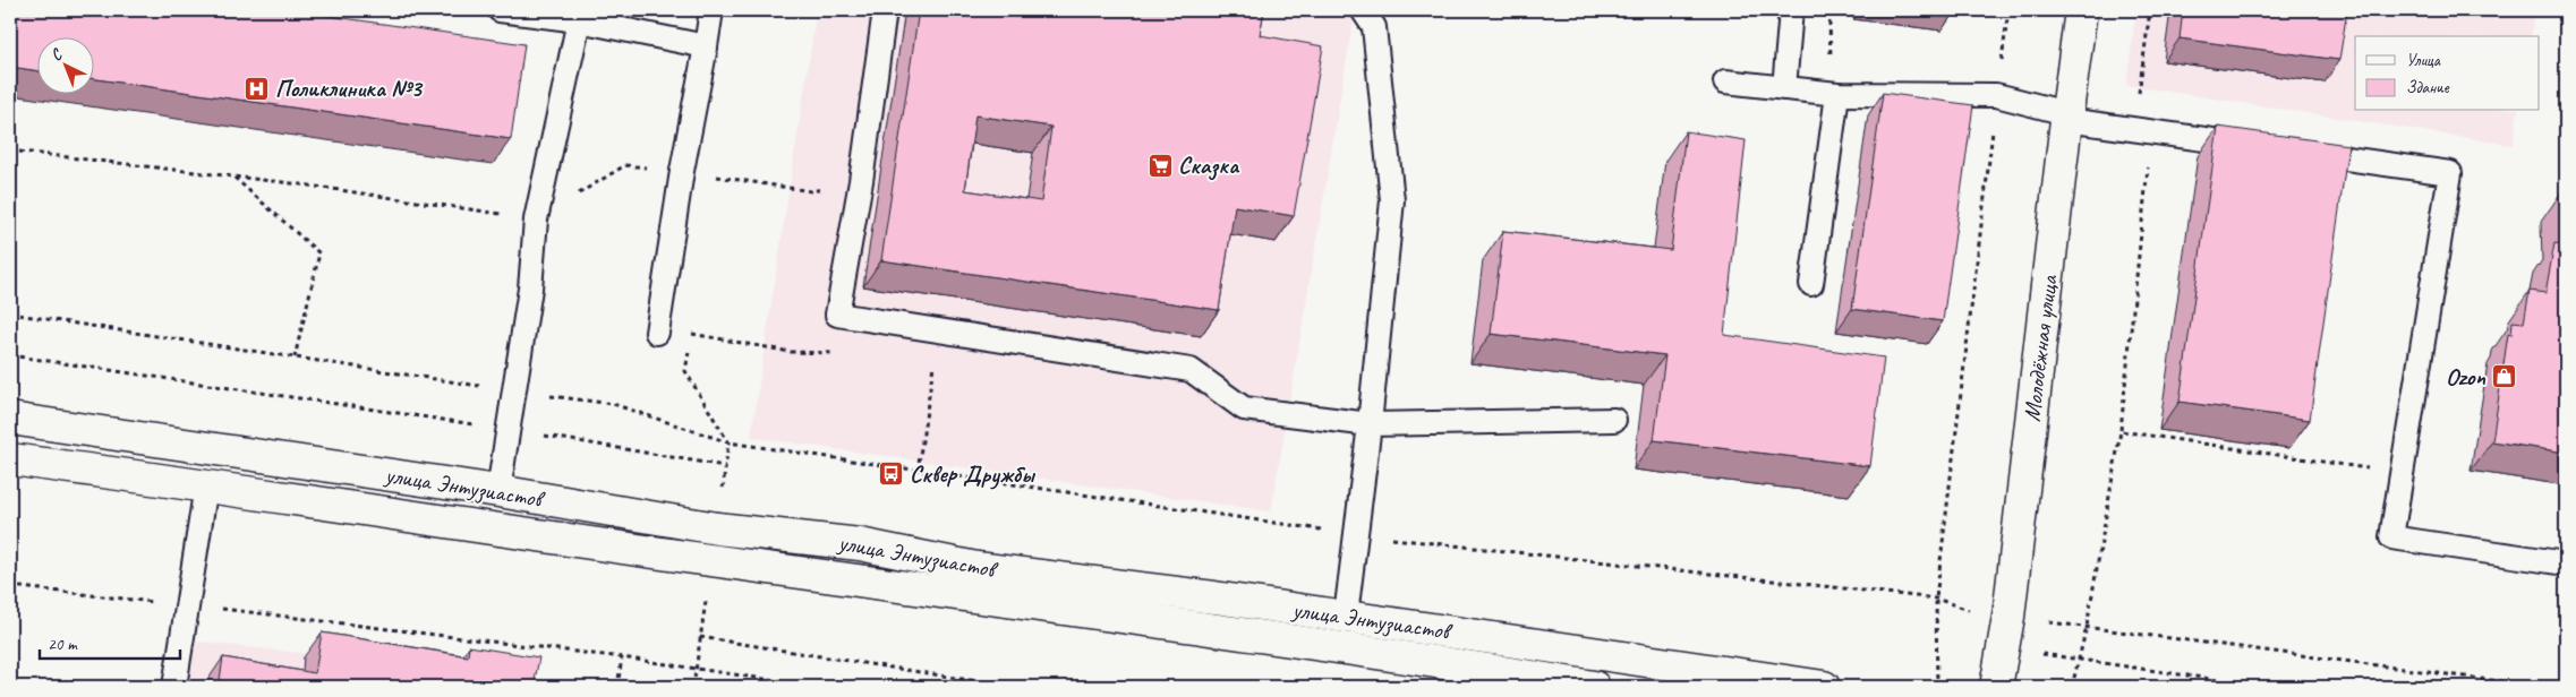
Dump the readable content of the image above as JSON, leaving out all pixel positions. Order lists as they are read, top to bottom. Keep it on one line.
{"streets":{"street":["Молодёжная улица","улица Энтузиастов"]},"places":{"hospital":["Поликлиника №3"],"supermarket":["Сказка"],"shop":["Ozon"],"bus stop":["Сквер Дружбы"]},"legend":["Улица","Здание"],"scale_bar":"20 m","north":"top left"}
